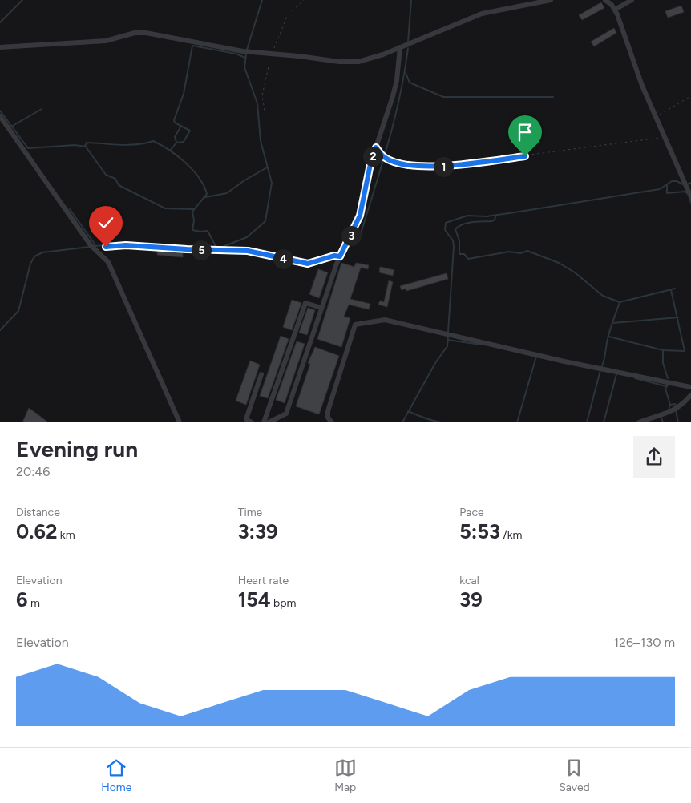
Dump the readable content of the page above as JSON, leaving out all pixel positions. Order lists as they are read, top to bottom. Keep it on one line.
{"page":{"pins":["2","1","3","5","4"],"heading":["Evening run","20:46"],"stats":[["Distance","0.62 km"],["Time","3:39"],["Pace","5:53 /km"],["Elevation","6 m"],["Heart rate","154 bpm"],["kcal","39"]],"chart":["Elevation","126–130 m"],"tabs":["Home","Map","Saved"]}}
